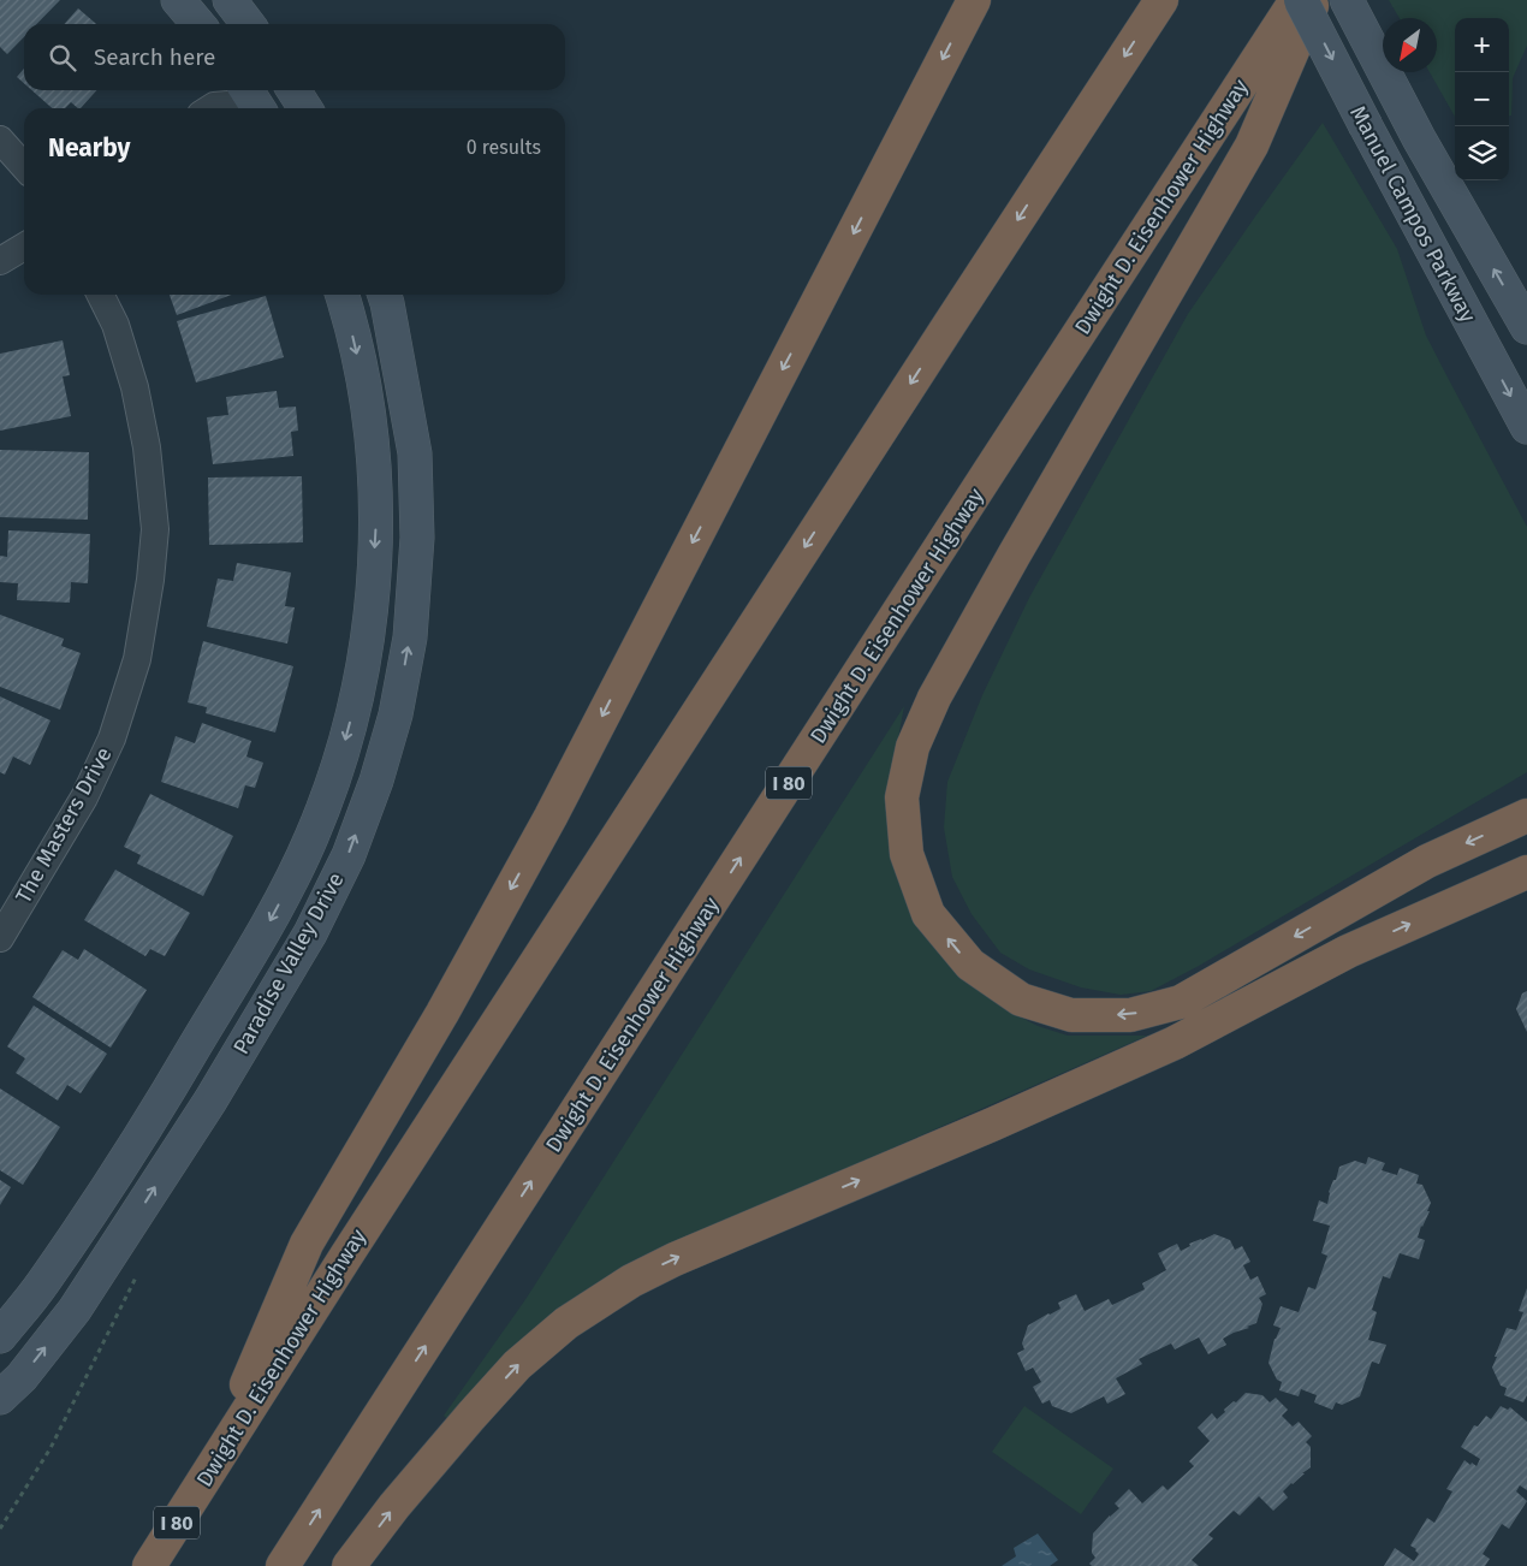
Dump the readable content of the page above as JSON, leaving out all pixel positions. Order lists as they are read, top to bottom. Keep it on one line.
{"streets":{"highway":["Dwight D. Eisenhower Highway","I 80"],"street":["Manuel Campos Parkway","The Masters Drive","Paradise Valley Drive"]},"north":"bottom left","page":{"map_buttons":["+","−"],"search":"Search here","heading":["Nearby","0 results"]}}
